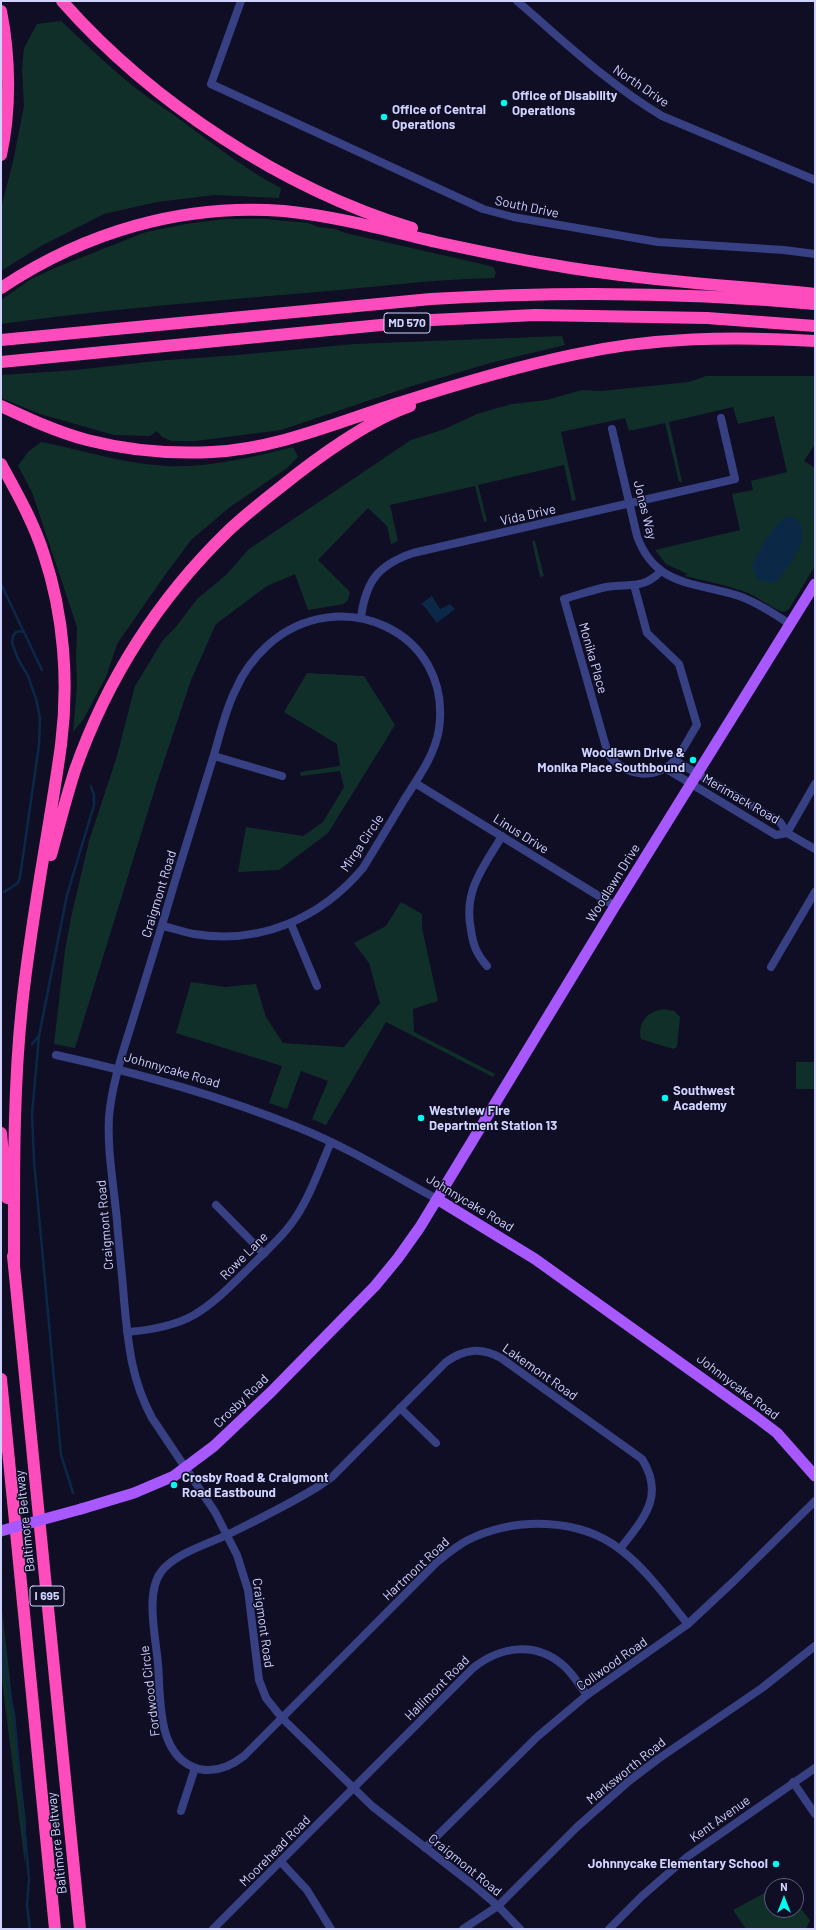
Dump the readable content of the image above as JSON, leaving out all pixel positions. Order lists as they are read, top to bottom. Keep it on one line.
{"streets":{"highway":["MD 570","Baltimore Beltway","I 695"],"main road":["Woodlawn Drive","Johnnycake Road","Crosby Road"],"street":["North Drive","South Drive","Jonas Way","Vida Drive","Monika Place","Merimack Road","Linus Drive","Mirga Circle","Craigmont Road","Rowe Lane","Lakemont Road","Hartmont Road","Collwood Road","Hallimont Road","Fordwood Circle","Marksworth Road","Kent Avenue","Moorehead Road"]},"crossings":[["Jonas Way","Vida Drive"],["Jonas Way","Monika Place"],["Jonas Way","Woodlawn Drive"],["Vida Drive","Craigmont Road"],["Monika Place","Merimack Road"],["Merimack Road","Woodlawn Drive"],["Linus Drive","Mirga Circle"],["Linus Drive","Woodlawn Drive"],["Mirga Circle","Craigmont Road"],["Woodlawn Drive","Johnnycake Road"],["Woodlawn Drive","Crosby Road"],["Craigmont Road","Johnnycake Road"],["Craigmont Road","Rowe Lane"],["Craigmont Road","Lakemont Road"],["Craigmont Road","Crosby Road"],["Craigmont Road","Hartmont Road"],["Craigmont Road","Collwood Road"],["Craigmont Road","Hallimont Road"],["Craigmont Road","Fordwood Circle"],["Craigmont Road","Marksworth Road"],["Craigmont Road","Moorehead Road"],["Johnnycake Road","Rowe Lane"],["Johnnycake Road","Crosby Road"],["Lakemont Road","Hartmont Road"],["Lakemont Road","Fordwood Circle"],["Hartmont Road","Collwood Road"],["Hartmont Road","Fordwood Circle"],["Collwood Road","Hallimont Road"],["Hallimont Road","Moorehead Road"]],"places":["Office of Disability Operations","Office of Central Operations","Woodlawn Drive & Monika Place Southbound","Southwest Academy","Westview Fire Department Station 13","Crosby Road & Craigmont Road Eastbound","Johnnycake Elementary School"],"north":"top"}
